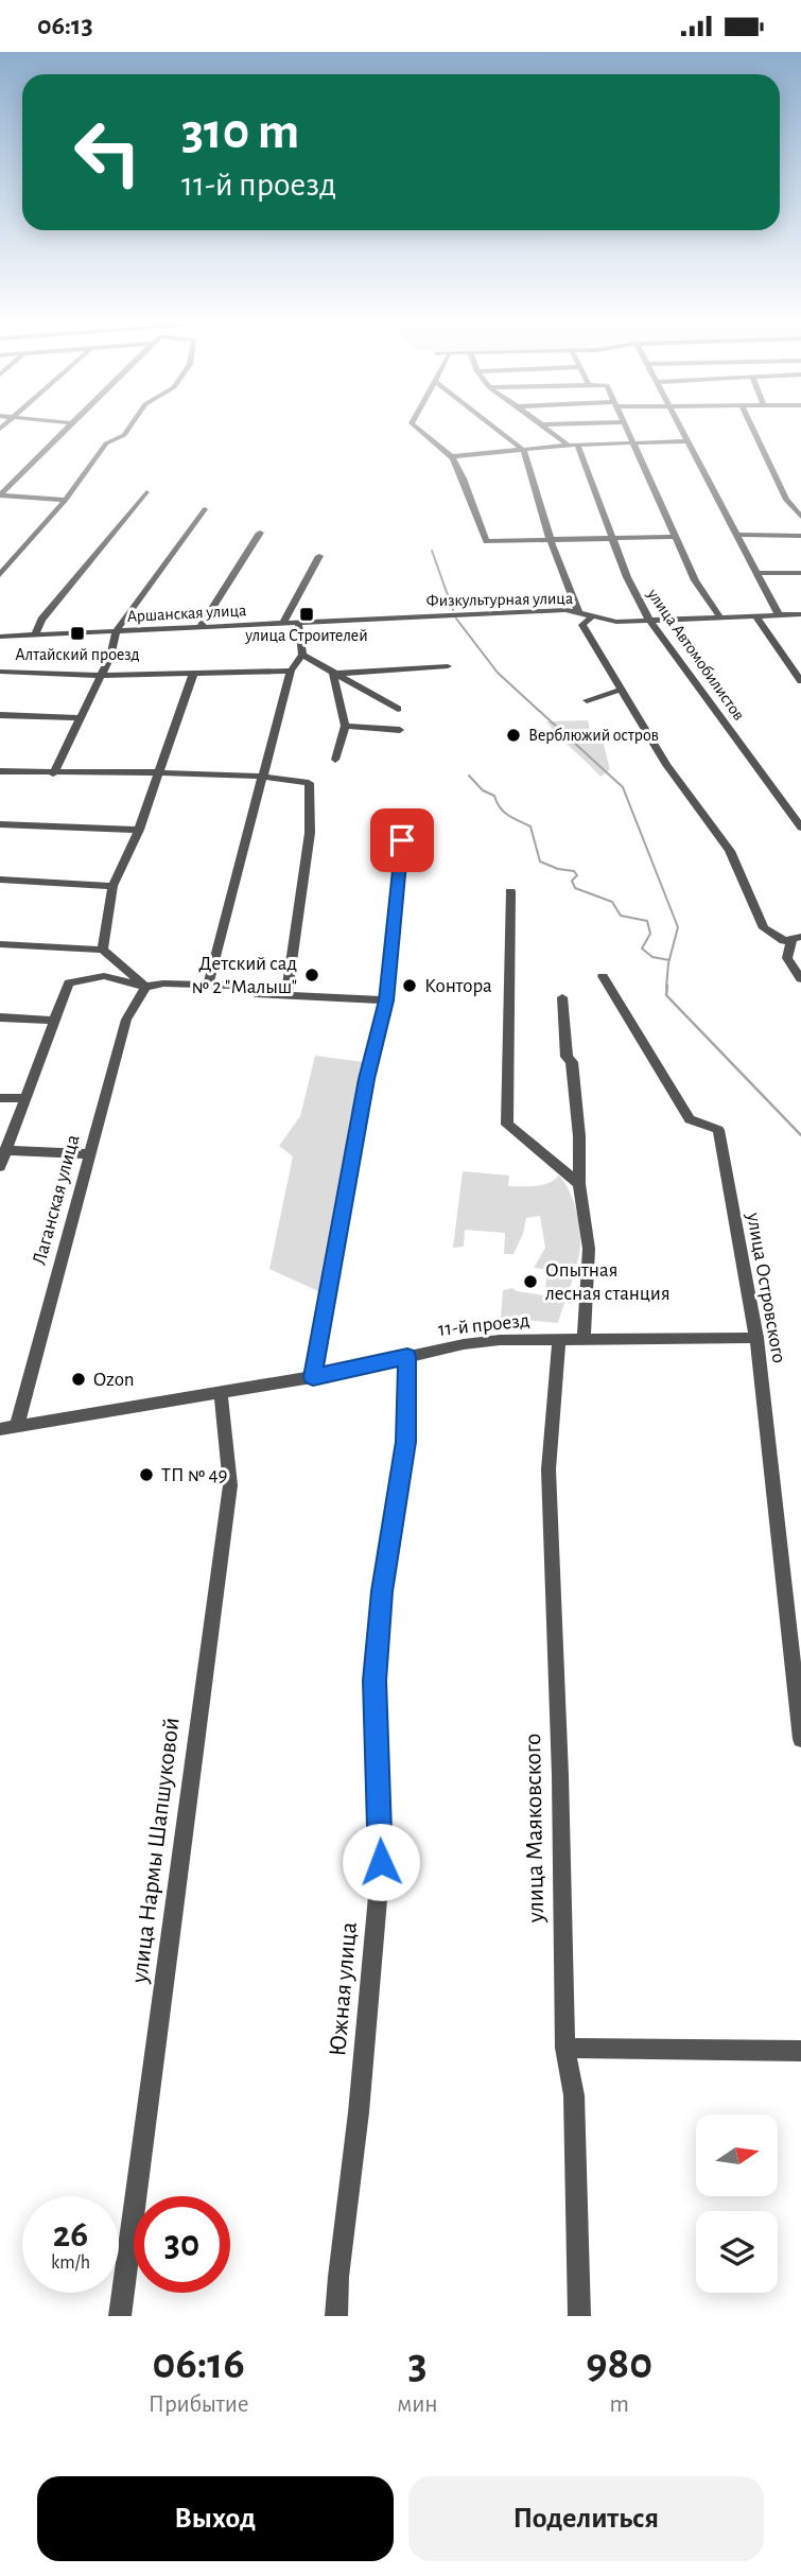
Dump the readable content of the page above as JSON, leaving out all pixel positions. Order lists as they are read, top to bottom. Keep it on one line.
{"streets":{"street":["Физкультурная улица","Аршанская улица","улица Автомобилистов","Лаганская улица","улица Островского","11-й проезд","улица Маяковского","улица Нармы Шапшуковой","Южная улица"]},"crossings":[["Физкультурная улица","Аршанская улица"],["Физкультурная улица","улица Автомобилистов"],["Лаганская улица","11-й проезд"],["улица Островского","11-й проезд"],["11-й проезд","улица Маяковского"],["11-й проезд","улица Нармы Шапшуковой"],["11-й проезд","Южная улица"]],"places":{"transit":["улица Строителей","Алтайский проезд"],"other":["Верблюжий остров","Детский сад № 2 \"Малыш\"","Контора","Опытная лесная станция","Ozon","ТП № 49"]},"north":"right","page":{"status":"06:13","turn":["310 m","11-й проезд"],"speed":"26 km/h","limit":"30","eta":["06:16","Прибытие","3","мин","980","m"],"buttons":["Выход","Поделиться"]}}
